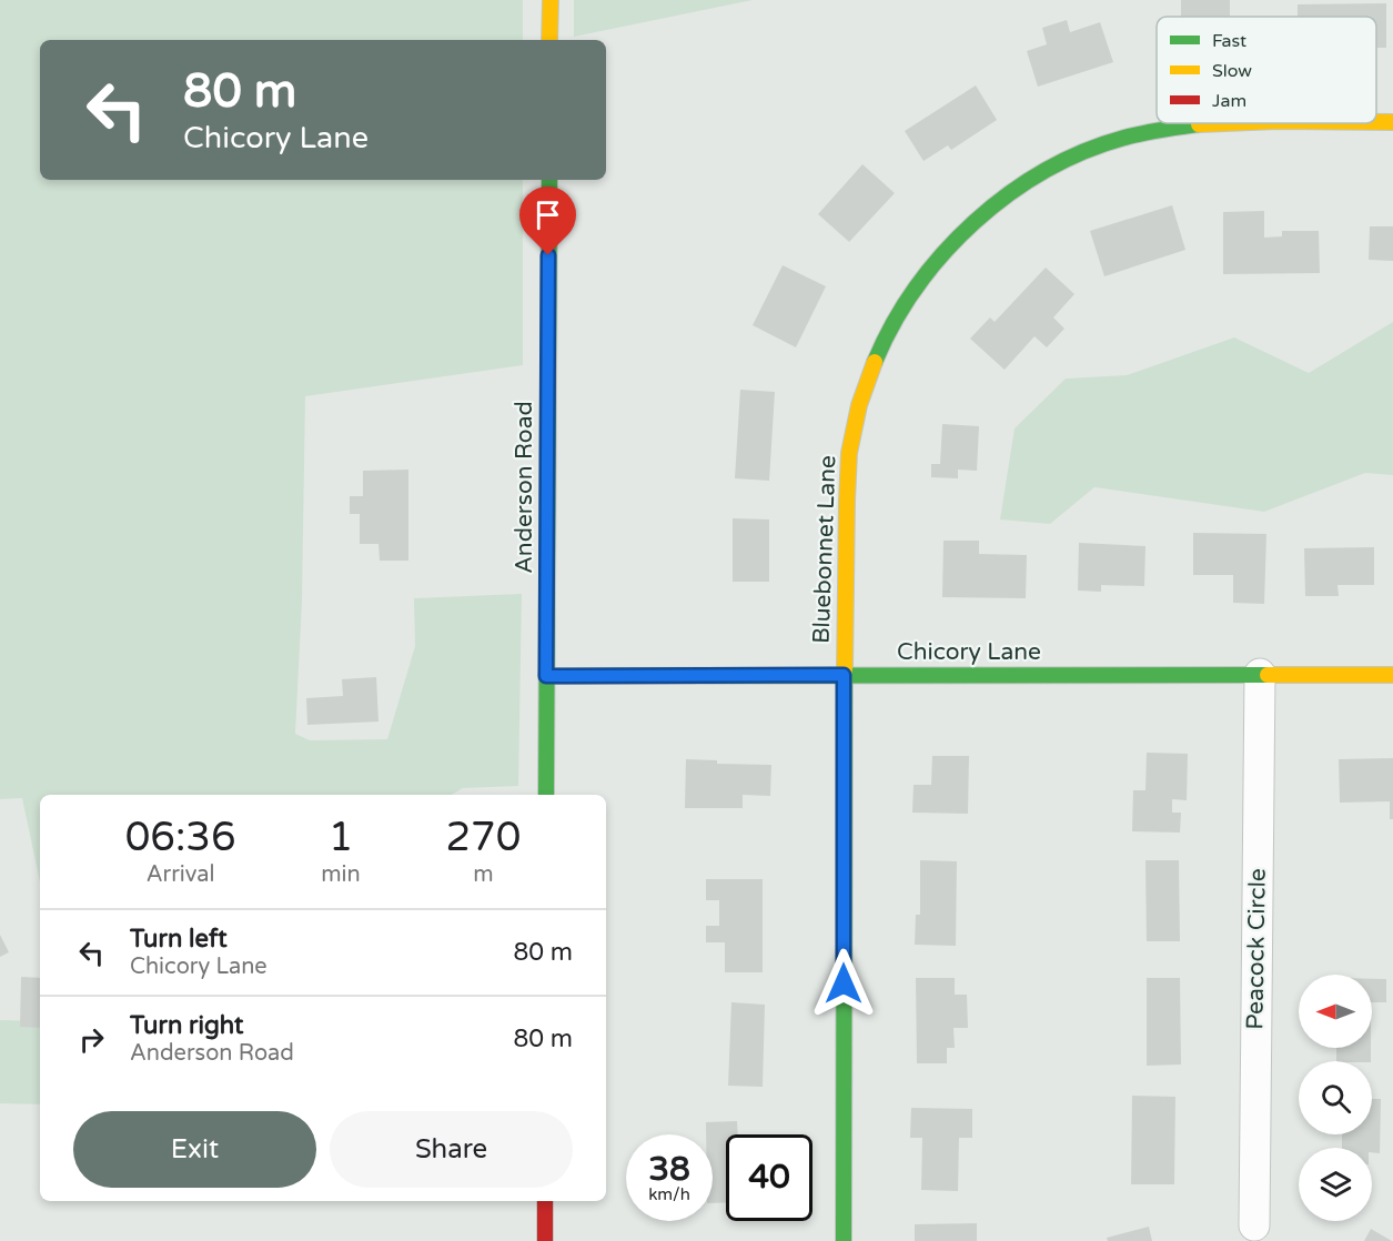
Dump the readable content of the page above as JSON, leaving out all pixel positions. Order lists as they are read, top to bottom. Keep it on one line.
{"streets":{"street":["Anderson Road","Bluebonnet Lane","Chicory Lane","Peacock Circle"]},"crossings":[["Anderson Road","Chicory Lane"],["Bluebonnet Lane","Chicory Lane"],["Chicory Lane","Peacock Circle"]],"legend":["Fast","Slow","Jam"],"north":"left","page":{"turn":["80 m","Chicory Lane"],"eta":["06:36","Arrival","1","min","270","m"],"list":[{"name":"Turn left","note":"Chicory Lane","value":"80 m"},{"name":"Turn right","note":"Anderson Road","value":"80 m"}],"buttons":["Exit","Share"],"speed":"38 km/h","limit":"40"}}
